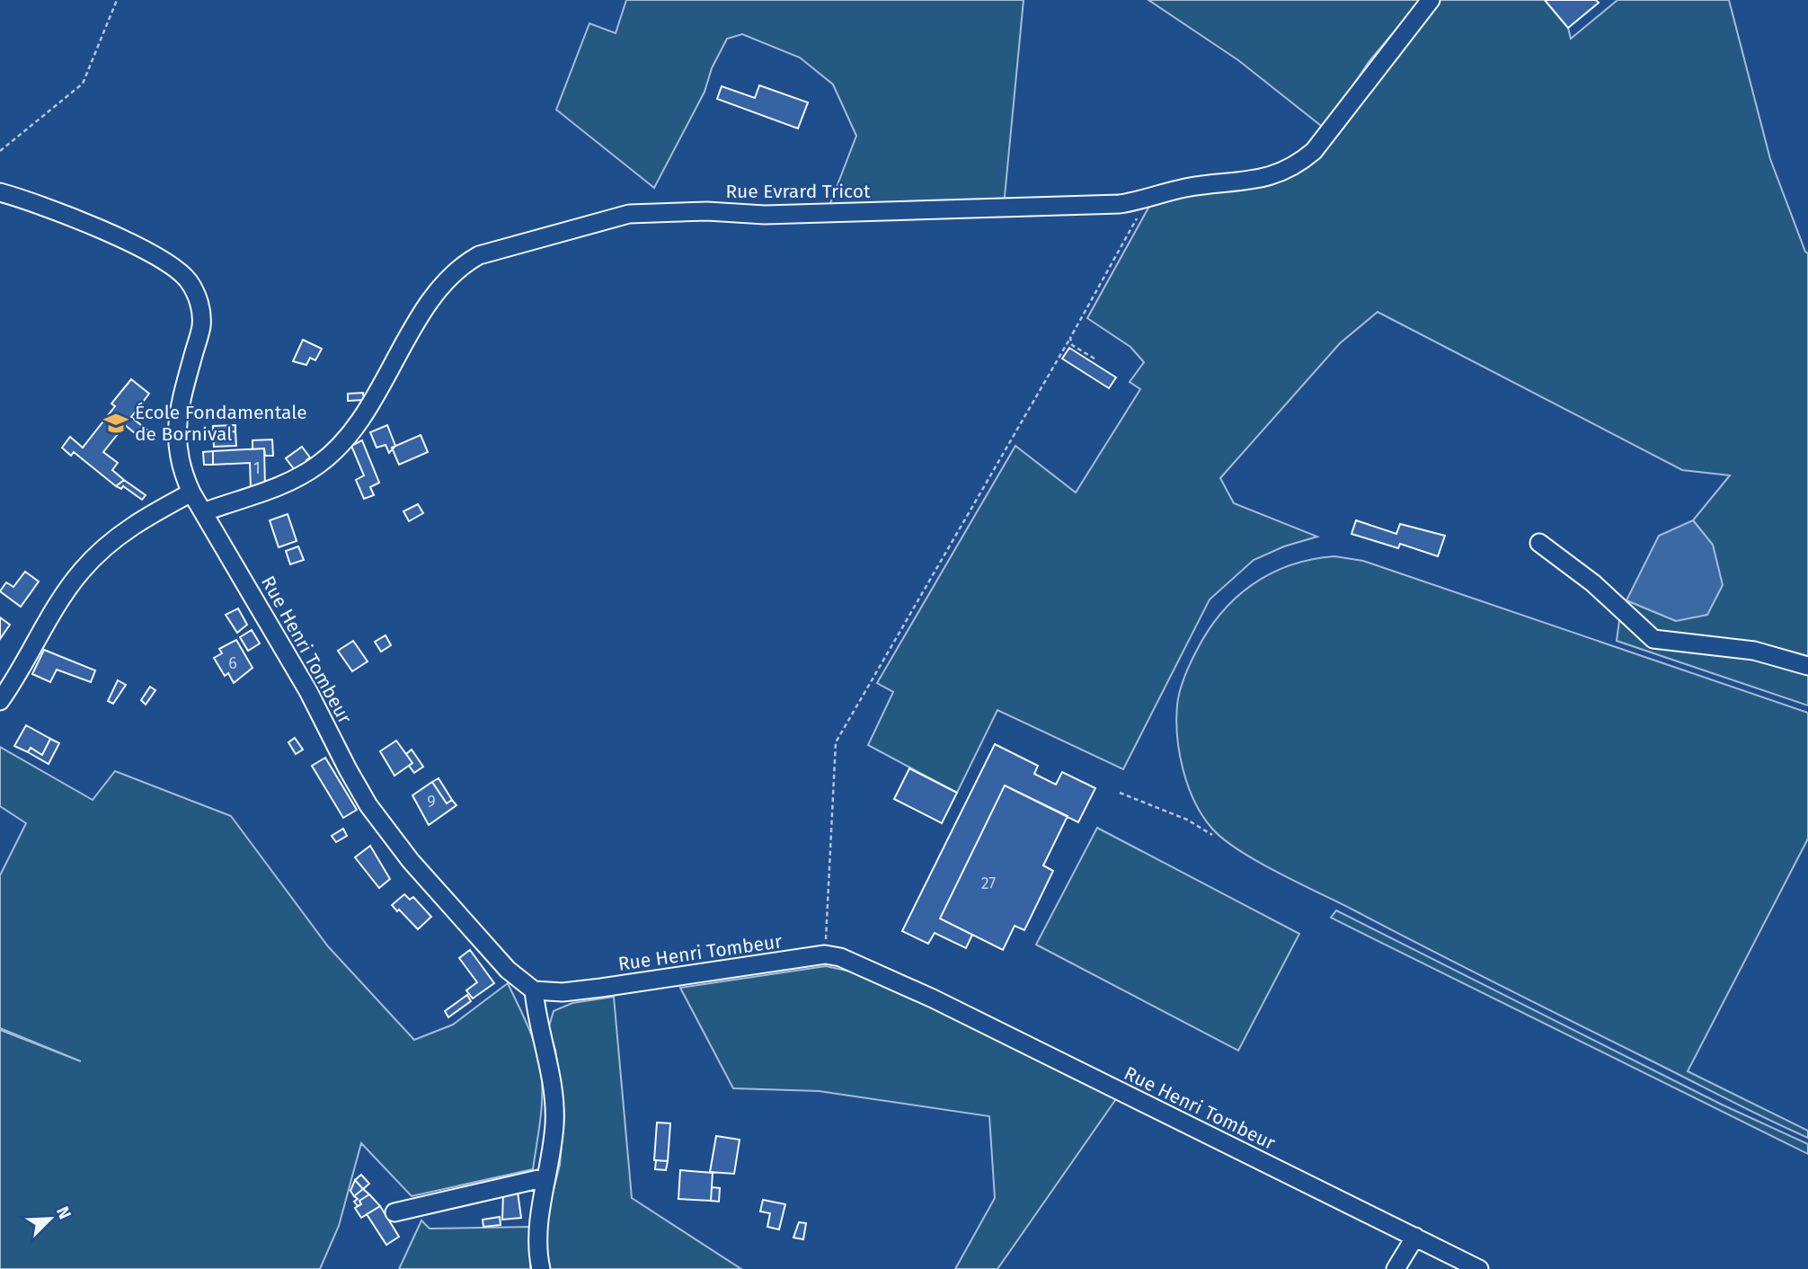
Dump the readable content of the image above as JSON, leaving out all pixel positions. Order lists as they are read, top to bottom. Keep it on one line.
{"streets":{"street":["Rue Evrard Tricot","Rue Henri Tombeur"]},"crossings":[["Rue Evrard Tricot","Rue Henri Tombeur"]],"places":{"school or university":["École Fondamentale de Bornival"]},"house_numbers":["1","6","9","27"],"north":"top right"}
